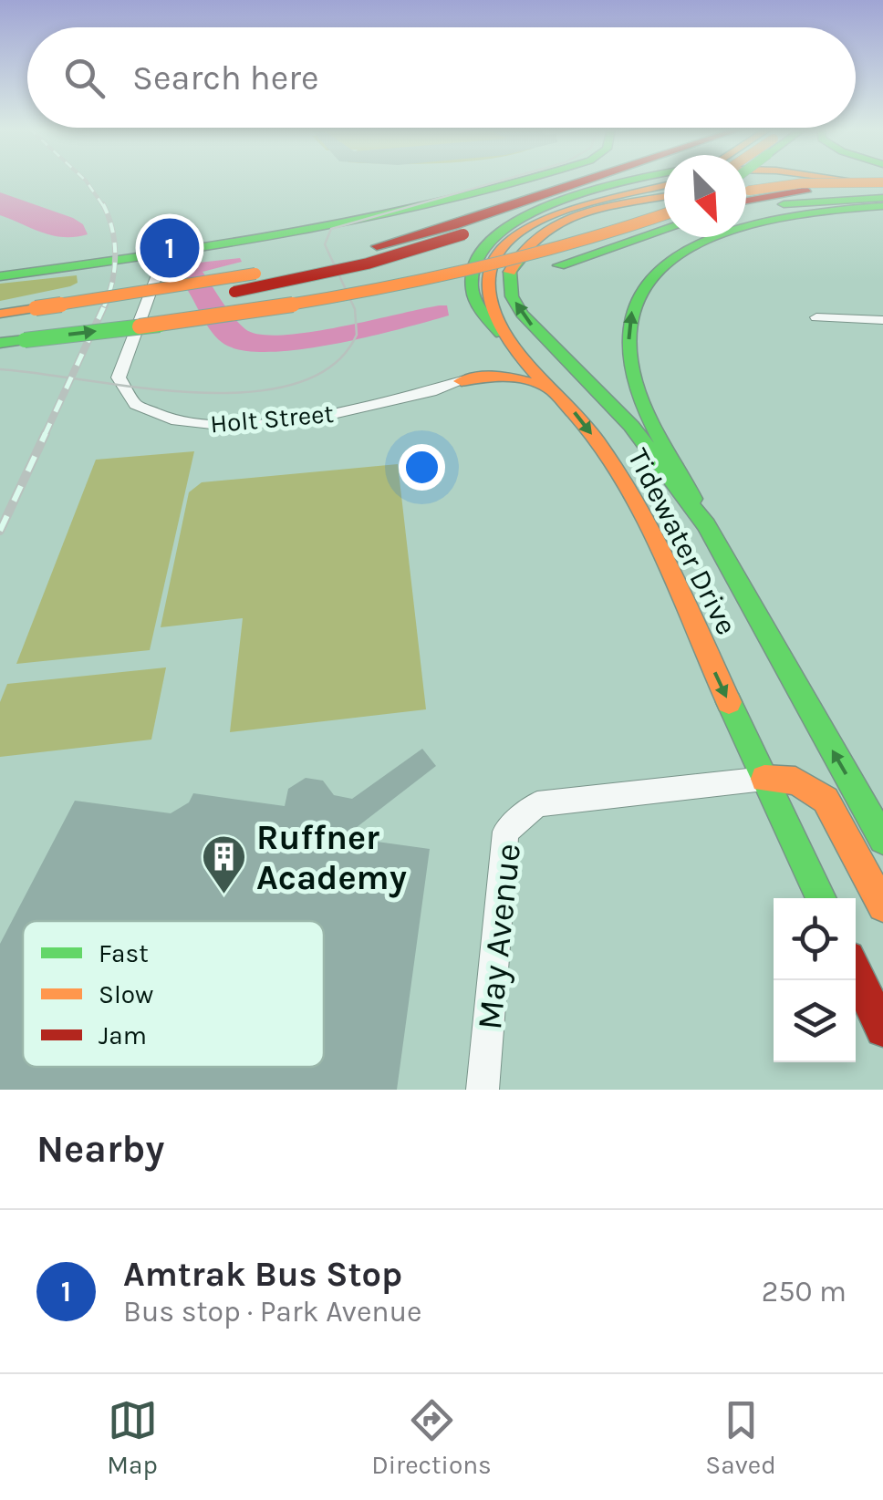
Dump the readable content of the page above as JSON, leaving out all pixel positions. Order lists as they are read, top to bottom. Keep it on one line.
{"streets":{"main road":["Tidewater Drive"],"street":["Holt Street","May Avenue"]},"crossings":[["Tidewater Drive","May Avenue"]],"places":{"building":["Ruffner Academy"]},"legend":["Fast","Slow","Jam"],"north":"bottom right","page":{"search":"Search here","pins":"1","heading":"Nearby","list":[{"mark":"1","name":"Amtrak Bus Stop","note":"Bus stop · Park Avenue","value":"250 m"}],"nav":["Map","Directions","Saved"]}}
